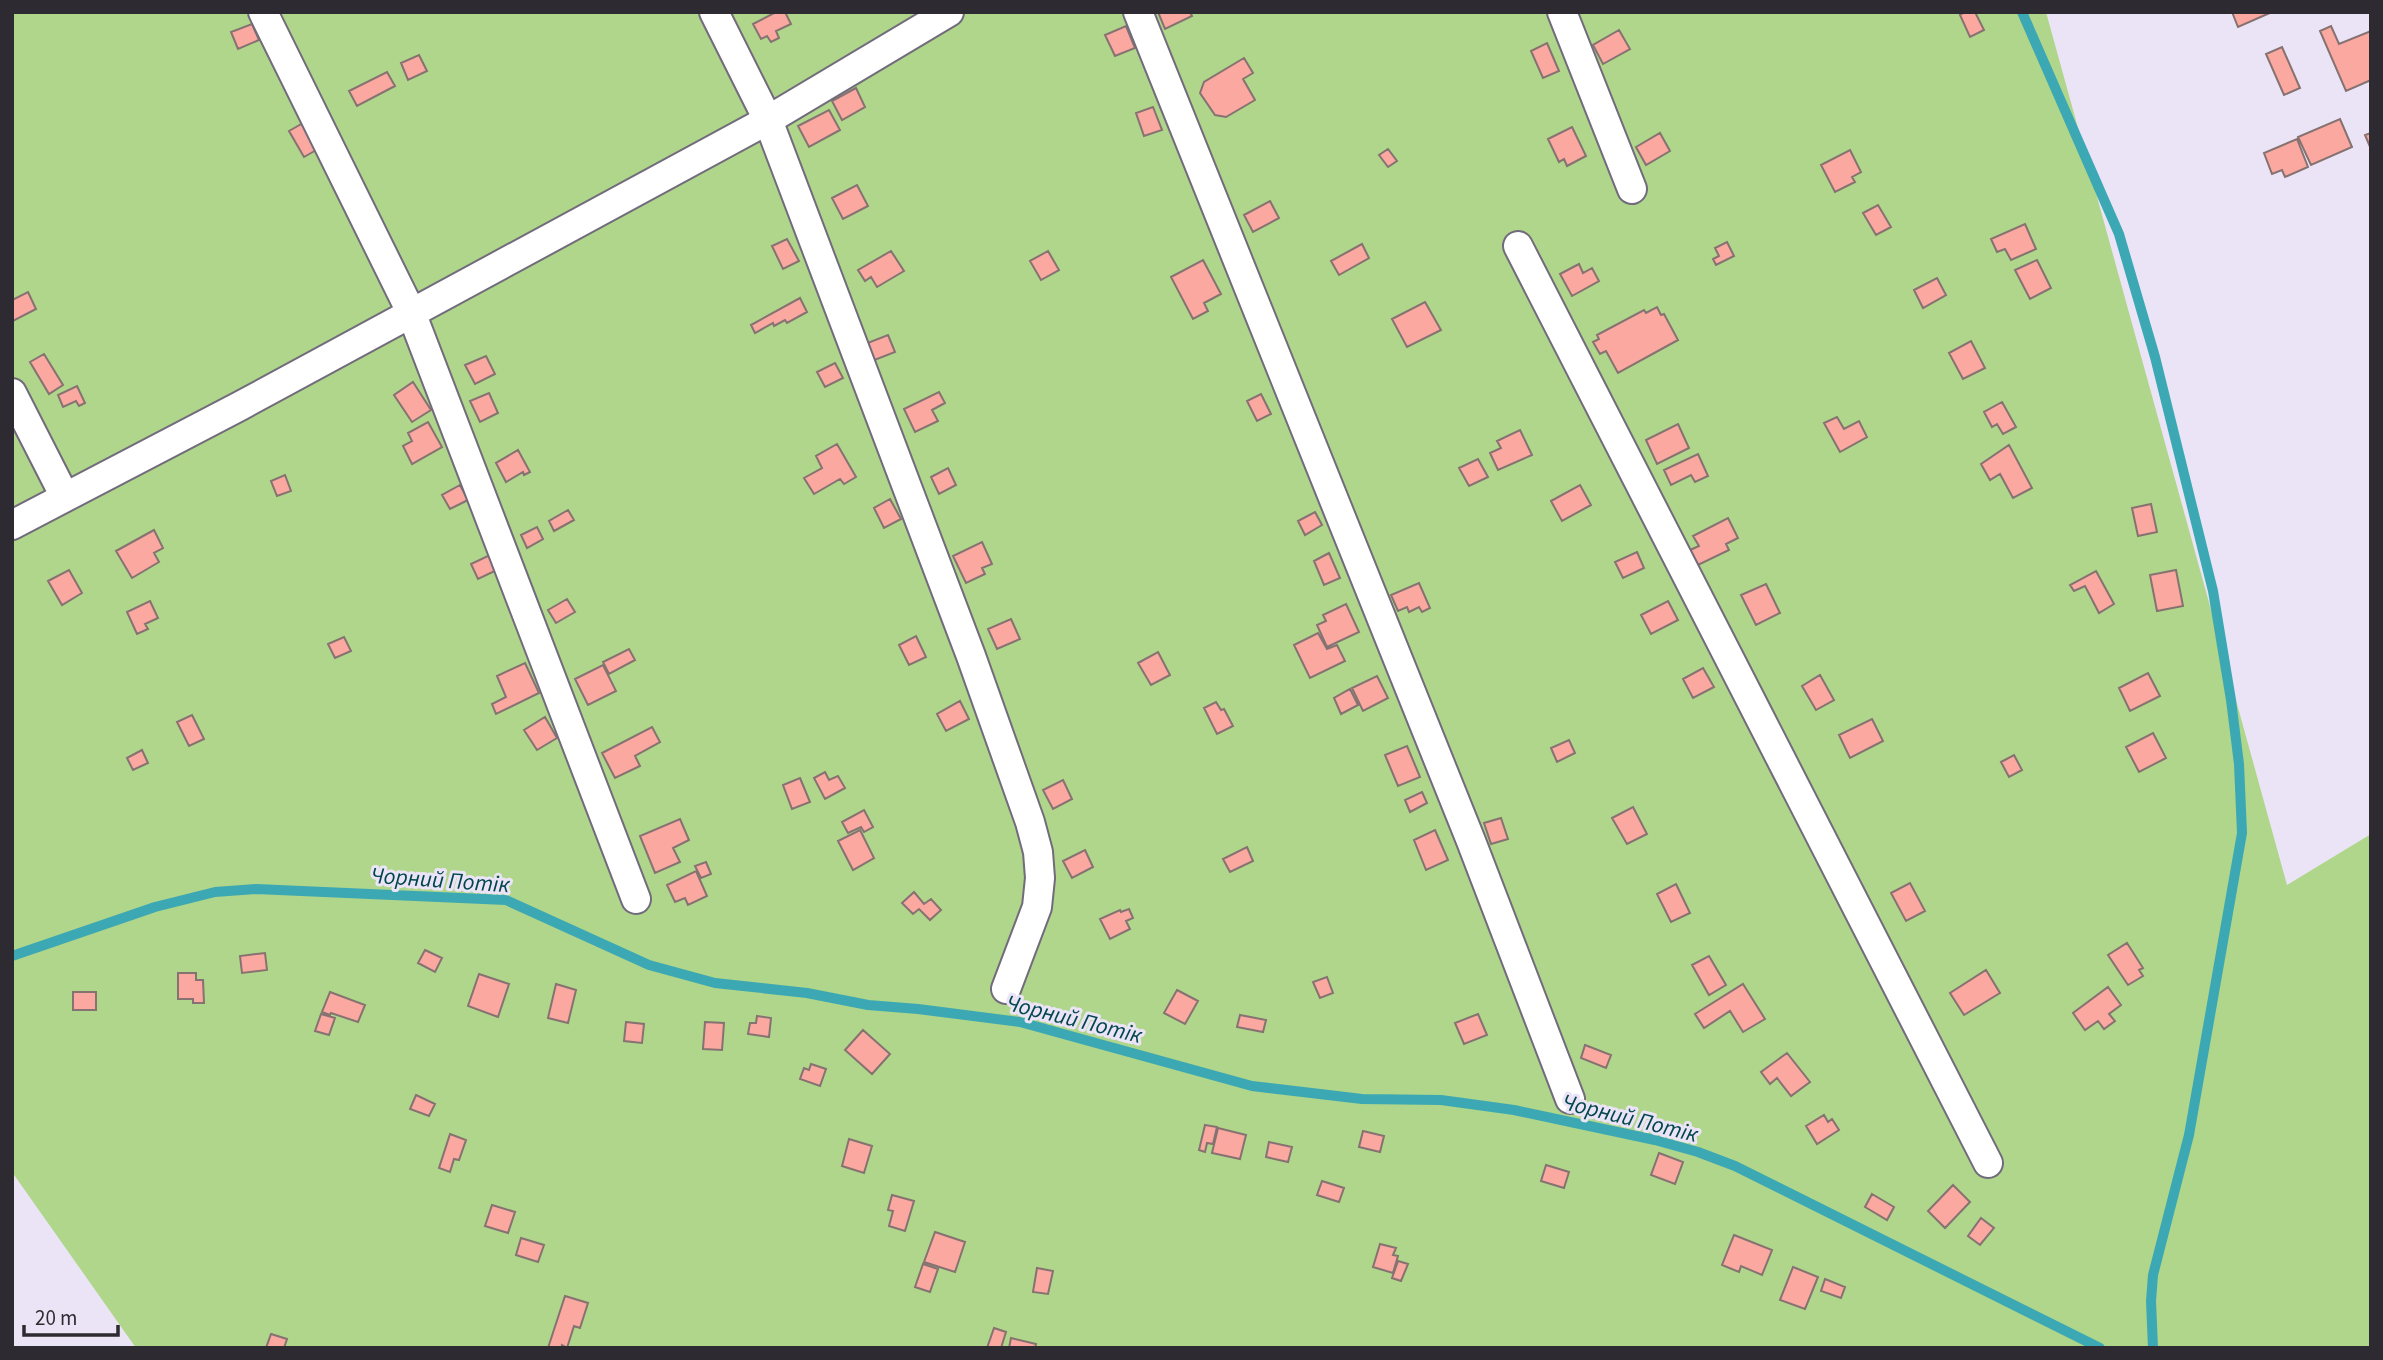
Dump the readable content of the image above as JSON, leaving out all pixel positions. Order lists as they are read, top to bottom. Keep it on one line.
{"water":["Чорний Потік"],"scale_bar":"20 m"}
